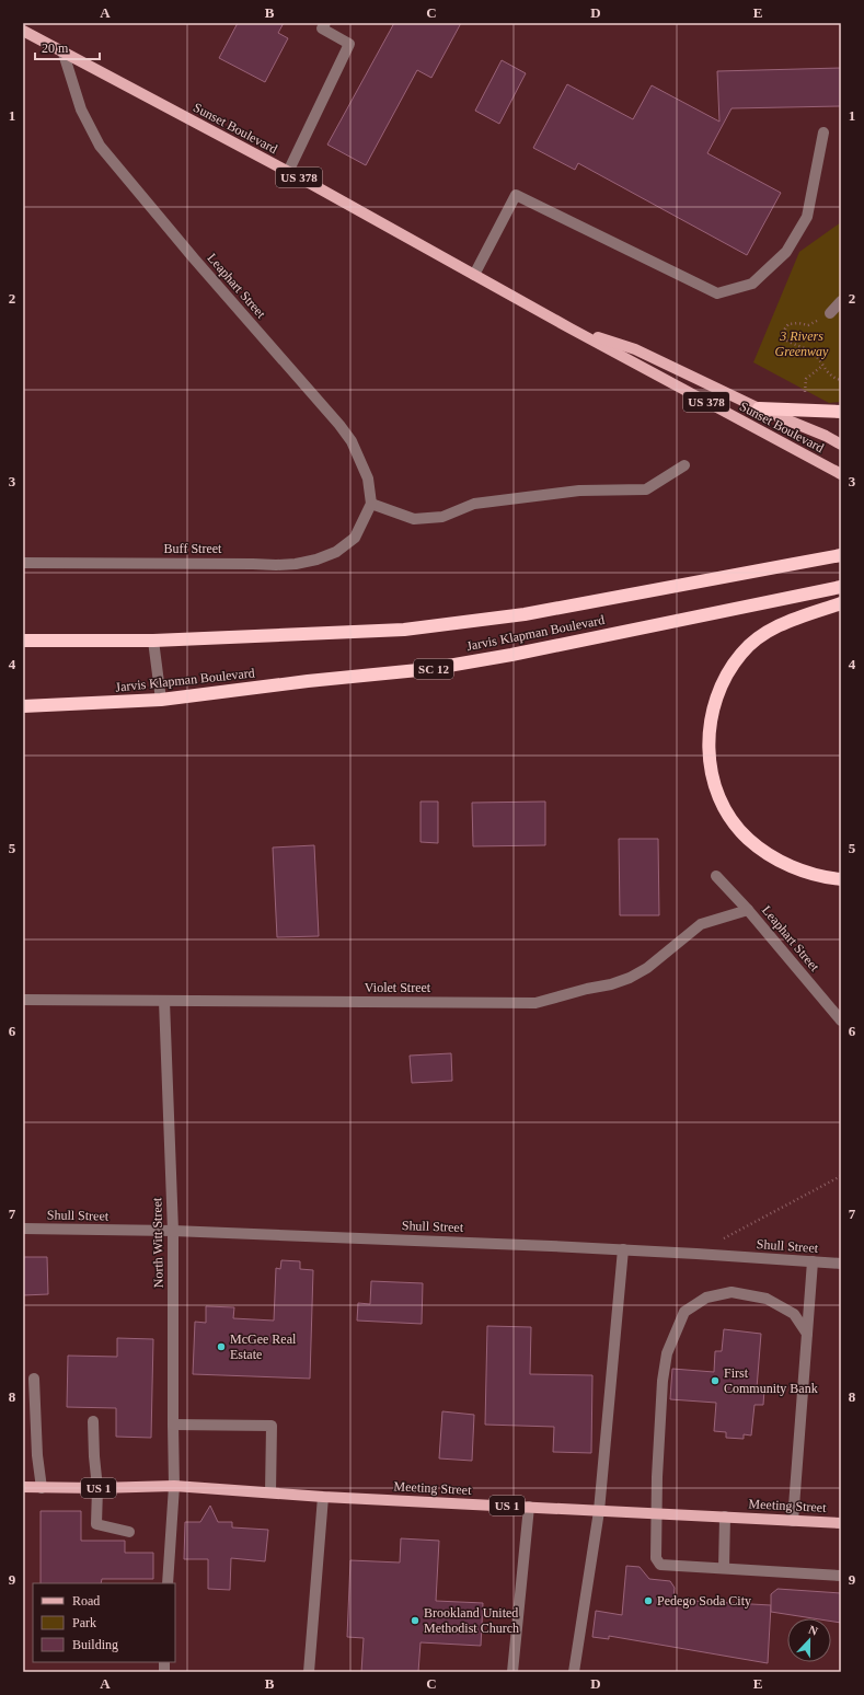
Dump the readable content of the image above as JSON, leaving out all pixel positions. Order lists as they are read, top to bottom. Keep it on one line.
{"streets":{"highway":["Jarvis Klapman Boulevard","SC 12"],"main road":["Sunset Boulevard","US 378","US 1","Meeting Street"],"street":["Leaphart Street","Buff Street","Violet Street","Shull Street","North Witt Street"]},"crossings":[["Sunset Boulevard","Leaphart Street"],["Leaphart Street","Buff Street"],["Leaphart Street","Violet Street"],["Violet Street","North Witt Street"],["Shull Street","North Witt Street"],["North Witt Street","Meeting Street"]],"parks":["3 Rivers Greenway"],"places":["McGee Real Estate","First Community Bank","Pedego Soda City","Brookland United Methodist Church"],"legend":["Road","Park","Building"],"scale_bar":"20 m","north":"top","grid":{"columns":["A","B","C","D","E"],"rows":["1","2","3","4","5","6","7","8","9"]}}
